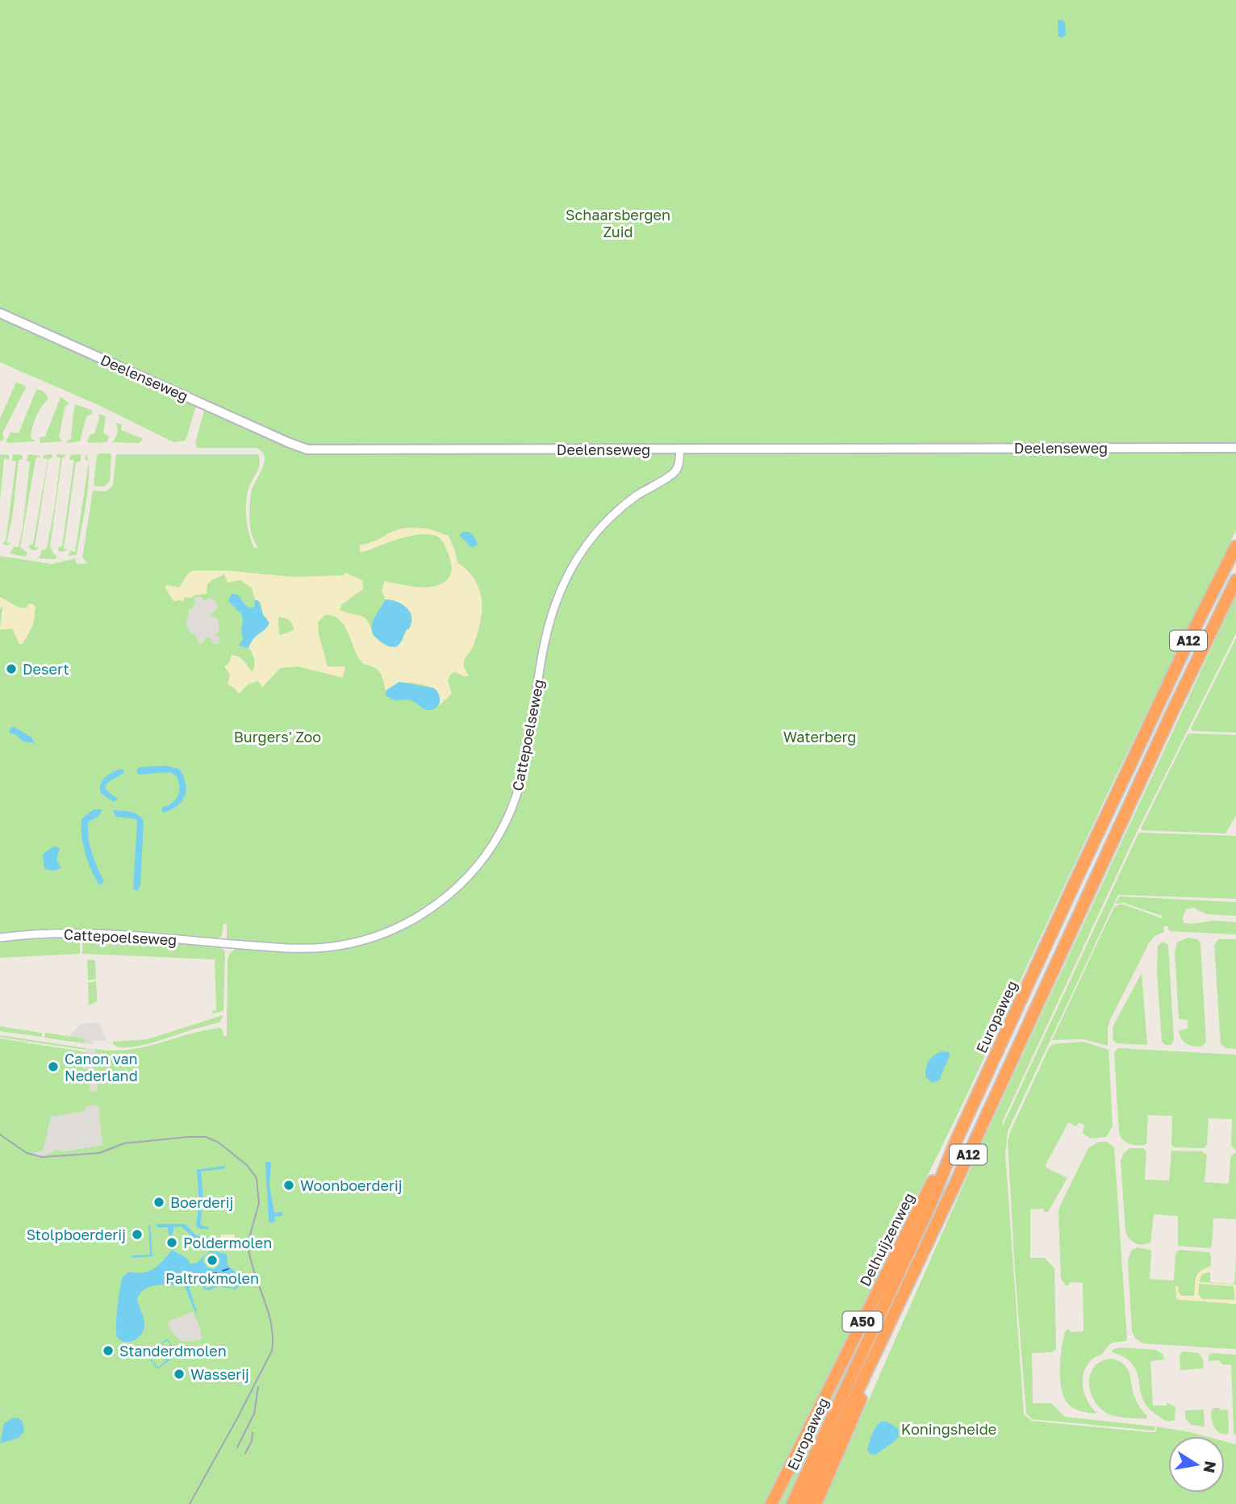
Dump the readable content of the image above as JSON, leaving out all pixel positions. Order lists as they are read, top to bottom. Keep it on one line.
{"streets":{"highway":["A12","Europaweg","Delhuijzenweg","A50"],"main road":["Deelenseweg"],"street":["Cattepoelseweg"]},"crossings":[["Deelenseweg","Cattepoelseweg"],["Europaweg","Delhuijzenweg"]],"parks":["Schaarsbergen Zuid","Burgers' Zoo","Waterberg","Koningsheide"],"places":["Desert","Canon van Nederland","Woonboerderij","Boerderij","Stolpboerderij","Poldermolen","Paltrokmolen","Standerdmolen","Wasserij"],"north":"right"}
